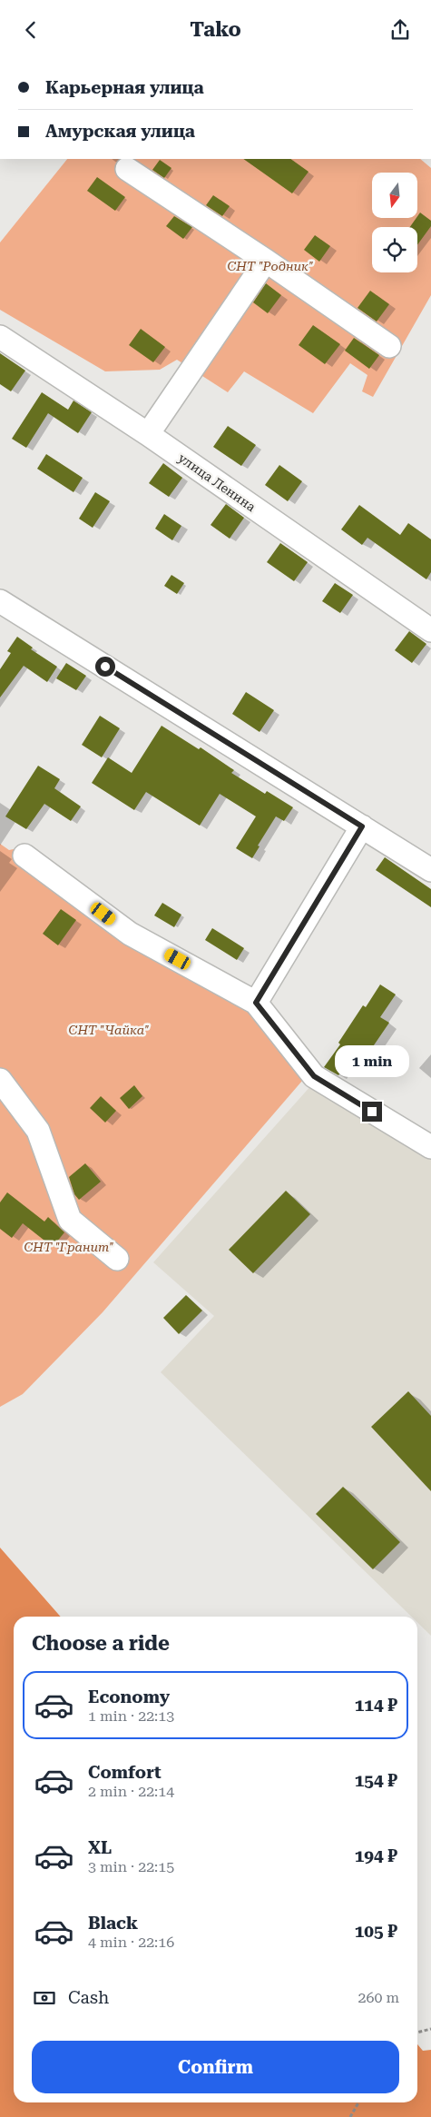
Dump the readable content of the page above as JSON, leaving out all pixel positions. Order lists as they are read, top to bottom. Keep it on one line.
{"streets":{"street":["улица Ленина"]},"parks":["СНТ \"Родник\"","СНТ \"Чайка\"","СНТ \"Гранит\""],"north":"bottom","page":{"header":"Tako","banner":["Карьерная улица","Амурская улица"],"bubble":"1 min","heading":"Choose a ride","list":[{"name":"Economy","note":"1 min · 22:13","value":"114 ₽"},{"name":"Comfort","note":"2 min · 22:14","value":"154 ₽"},{"name":"XL","note":"3 min · 22:15","value":"194 ₽"},{"name":"Black","note":"4 min · 22:16","value":"105 ₽"}],"pay":["Cash","260 m"],"buttons":"Confirm"}}
